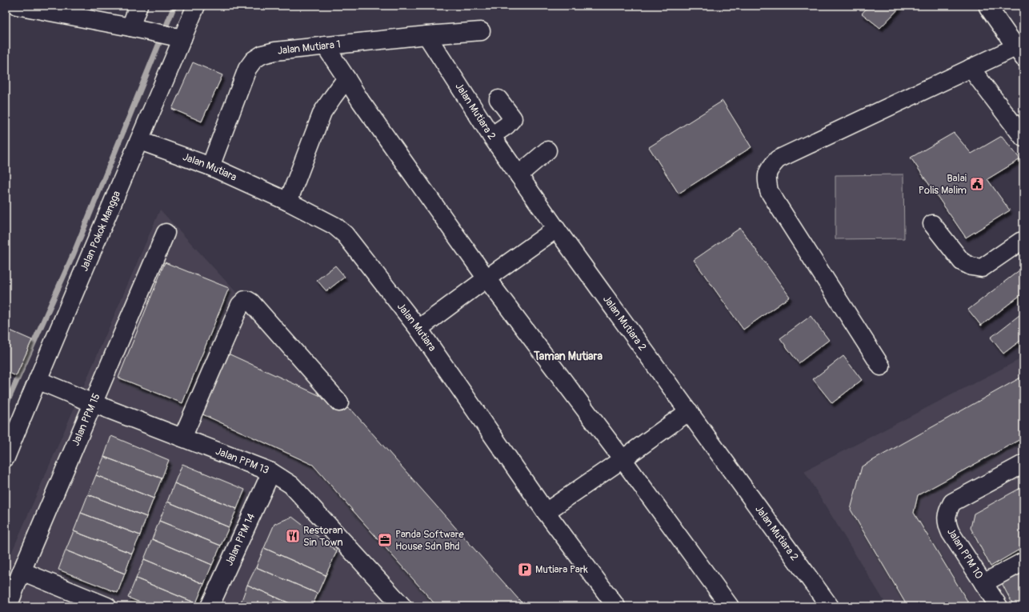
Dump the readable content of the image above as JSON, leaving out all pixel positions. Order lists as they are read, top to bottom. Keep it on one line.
{"streets":{"street":["Jalan Mutiara 1","Jalan Mutiara 2","Jalan Mutiara","Jalan Pokok Mangga","Jalan PPM 15","Jalan PPM 13","Jalan PPM 14","Jalan PPM 10"]},"crossings":[["Jalan Mutiara 1","Jalan Mutiara 2"],["Jalan Mutiara 1","Jalan Mutiara"],["Jalan Mutiara","Jalan Pokok Mangga"],["Jalan Pokok Mangga","Jalan PPM 13"],["Jalan PPM 15","Jalan PPM 13"],["Jalan PPM 13","Jalan PPM 14"]],"districts":["Taman Mutiara"],"places":{"public building":["Balai Polis Malim"],"restaurant":["Restoran Sin Town"],"office":["Panda Software House Sdn Bhd"],"parking":["Mutiara Park"]}}
